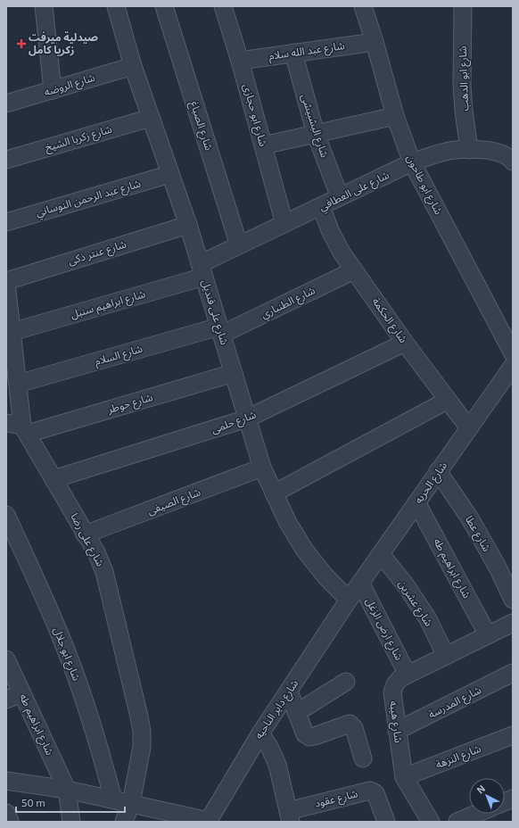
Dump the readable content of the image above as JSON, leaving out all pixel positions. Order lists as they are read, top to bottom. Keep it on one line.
{"streets":{"street":["شارع عبد الله سلام","شارع ابو الدهب","شارع الروضه","شارع ابو حجازى","شارع الصباغ","شارع البشبيشى","شارع زكريا الشيخ","شارع ابو طاحون","شارع على العطافي","شارع عبد الرحمن النوساني","شارع عنتر ذكى","شارع الطنباري","شارع ابراهيم سنبل","شارع على قنديل","شارع الحكمة","شارع السلام","شارع حوطر","شارع حلمى","شارع الحريه","شارع الصيفى","شارع عطا","شارع على رضا","شارع ابراهيم طه","شارع عشرين","شارع ارض الزغل","شارع ابو جلال","شارع المدرسة","شارع داير الناحيه","شارع هيبه","شارع النزهة","شارع عقود"]},"crossings":[["شارع عبد الله سلام","شارع ابو حجازى"],["شارع عبد الله سلام","شارع البشبيشى"],["شارع عبد الله سلام","شارع ابو طاحون"],["شارع ابو الدهب","شارع على العطافي"],["شارع الروضه","شارع على قنديل"],["شارع ابو حجازى","شارع على العطافي"],["شارع الصباغ","شارع على العطافي"],["شارع البشبيشى","شارع على العطافي"],["شارع زكريا الشيخ","شارع على قنديل"],["شارع ابو طاحون","شارع على العطافي"],["شارع على العطافي","شارع ابراهيم سنبل"],["شارع على العطافي","شارع على قنديل"],["شارع على العطافي","شارع الحكمة"],["شارع عبد الرحمن النوساني","شارع على قنديل"],["شارع عنتر ذكى","شارع على قنديل"],["شارع الطنباري","شارع على قنديل"],["شارع الطنباري","شارع الحكمة"],["شارع الطنباري","شارع السلام"],["شارع ابراهيم سنبل","شارع على قنديل"],["شارع ابراهيم سنبل","شارع على رضا"],["شارع على قنديل","شارع السلام"],["شارع على قنديل","شارع حوطر"],["شارع على قنديل","شارع حلمى"],["شارع على قنديل","شارع الحريه"],["شارع على قنديل","شارع الصيفى"],["شارع على قنديل","شارع داير الناحيه"],["شارع الحكمة","شارع حلمى"],["شارع الحكمة","شارع الحريه"],["شارع السلام","شارع على رضا"],["شارع حوطر","شارع على رضا"],["شارع حلمى","شارع على رضا"],["شارع الحريه","شارع عطا"],["شارع الحريه","شارع ابراهيم طه"],["شارع الحريه","شارع عشرين"],["شارع الحريه","شارع ارض الزغل"],["شارع الحريه","شارع داير الناحيه"],["شارع الصيفى","شارع على رضا"],["شارع ابراهيم طه","شارع هيبه"],["شارع عشرين","شارع هيبه"],["شارع ارض الزغل","شارع هيبه"],["شارع المدرسة","شارع هيبه"],["شارع هيبه","شارع النزهة"]],"places":{"health":["صيدلية ميرفت زكريا كامل"]},"scale_bar":"50 m","north":"top left"}
